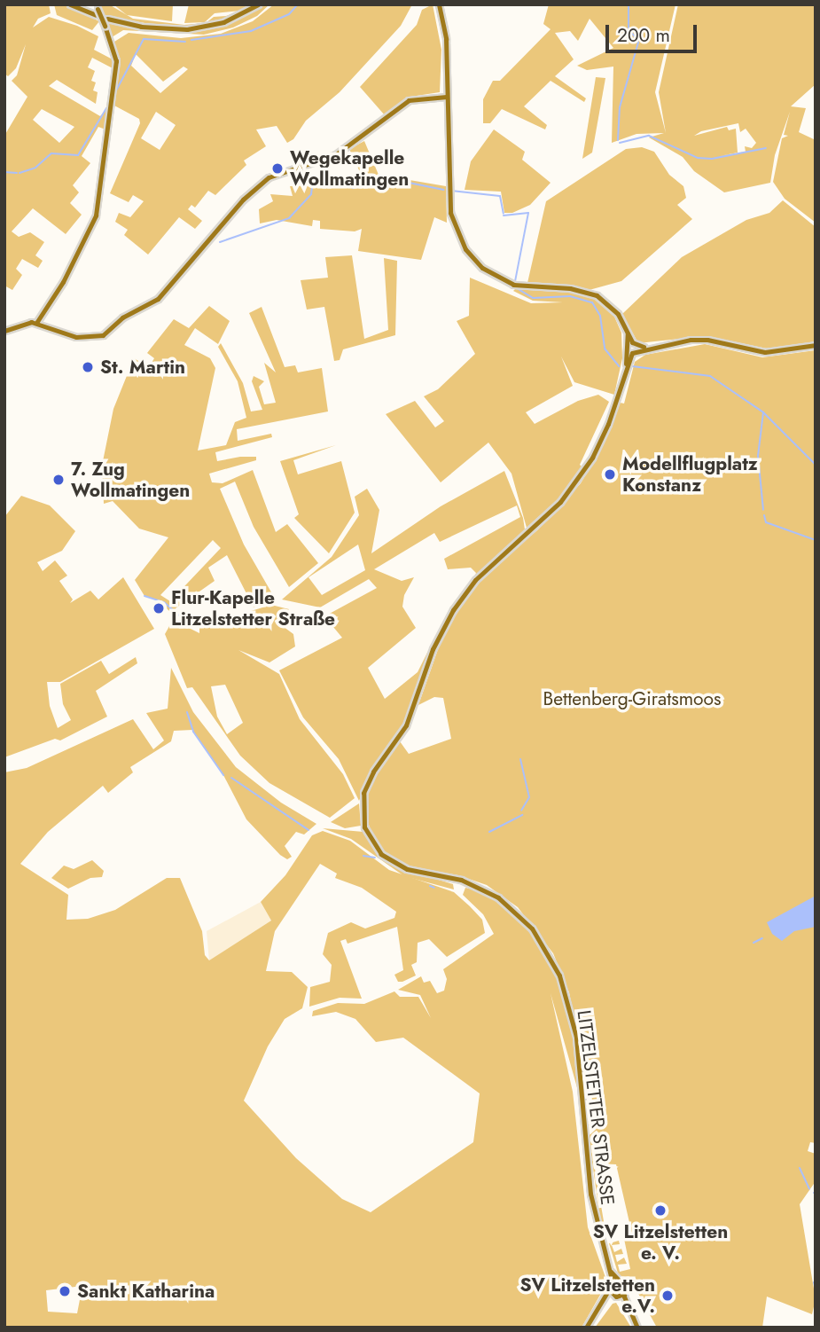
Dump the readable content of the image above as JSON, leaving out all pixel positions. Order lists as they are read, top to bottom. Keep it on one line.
{"streets":{"main road":["LITZELSTETTER STRASSE"]},"parks":["Bettenberg-Giratsmoos"],"places":["Wegekapelle Wollmatingen","St. Martin","Modellflugplatz Konstanz","7. Zug Wollmatingen","Flur-Kapelle Litzelstetter Straße","SV Litzelstetten e. V.","Sankt Katharina","SV Litzelstetten e.V."],"scale_bar":"200 m"}
